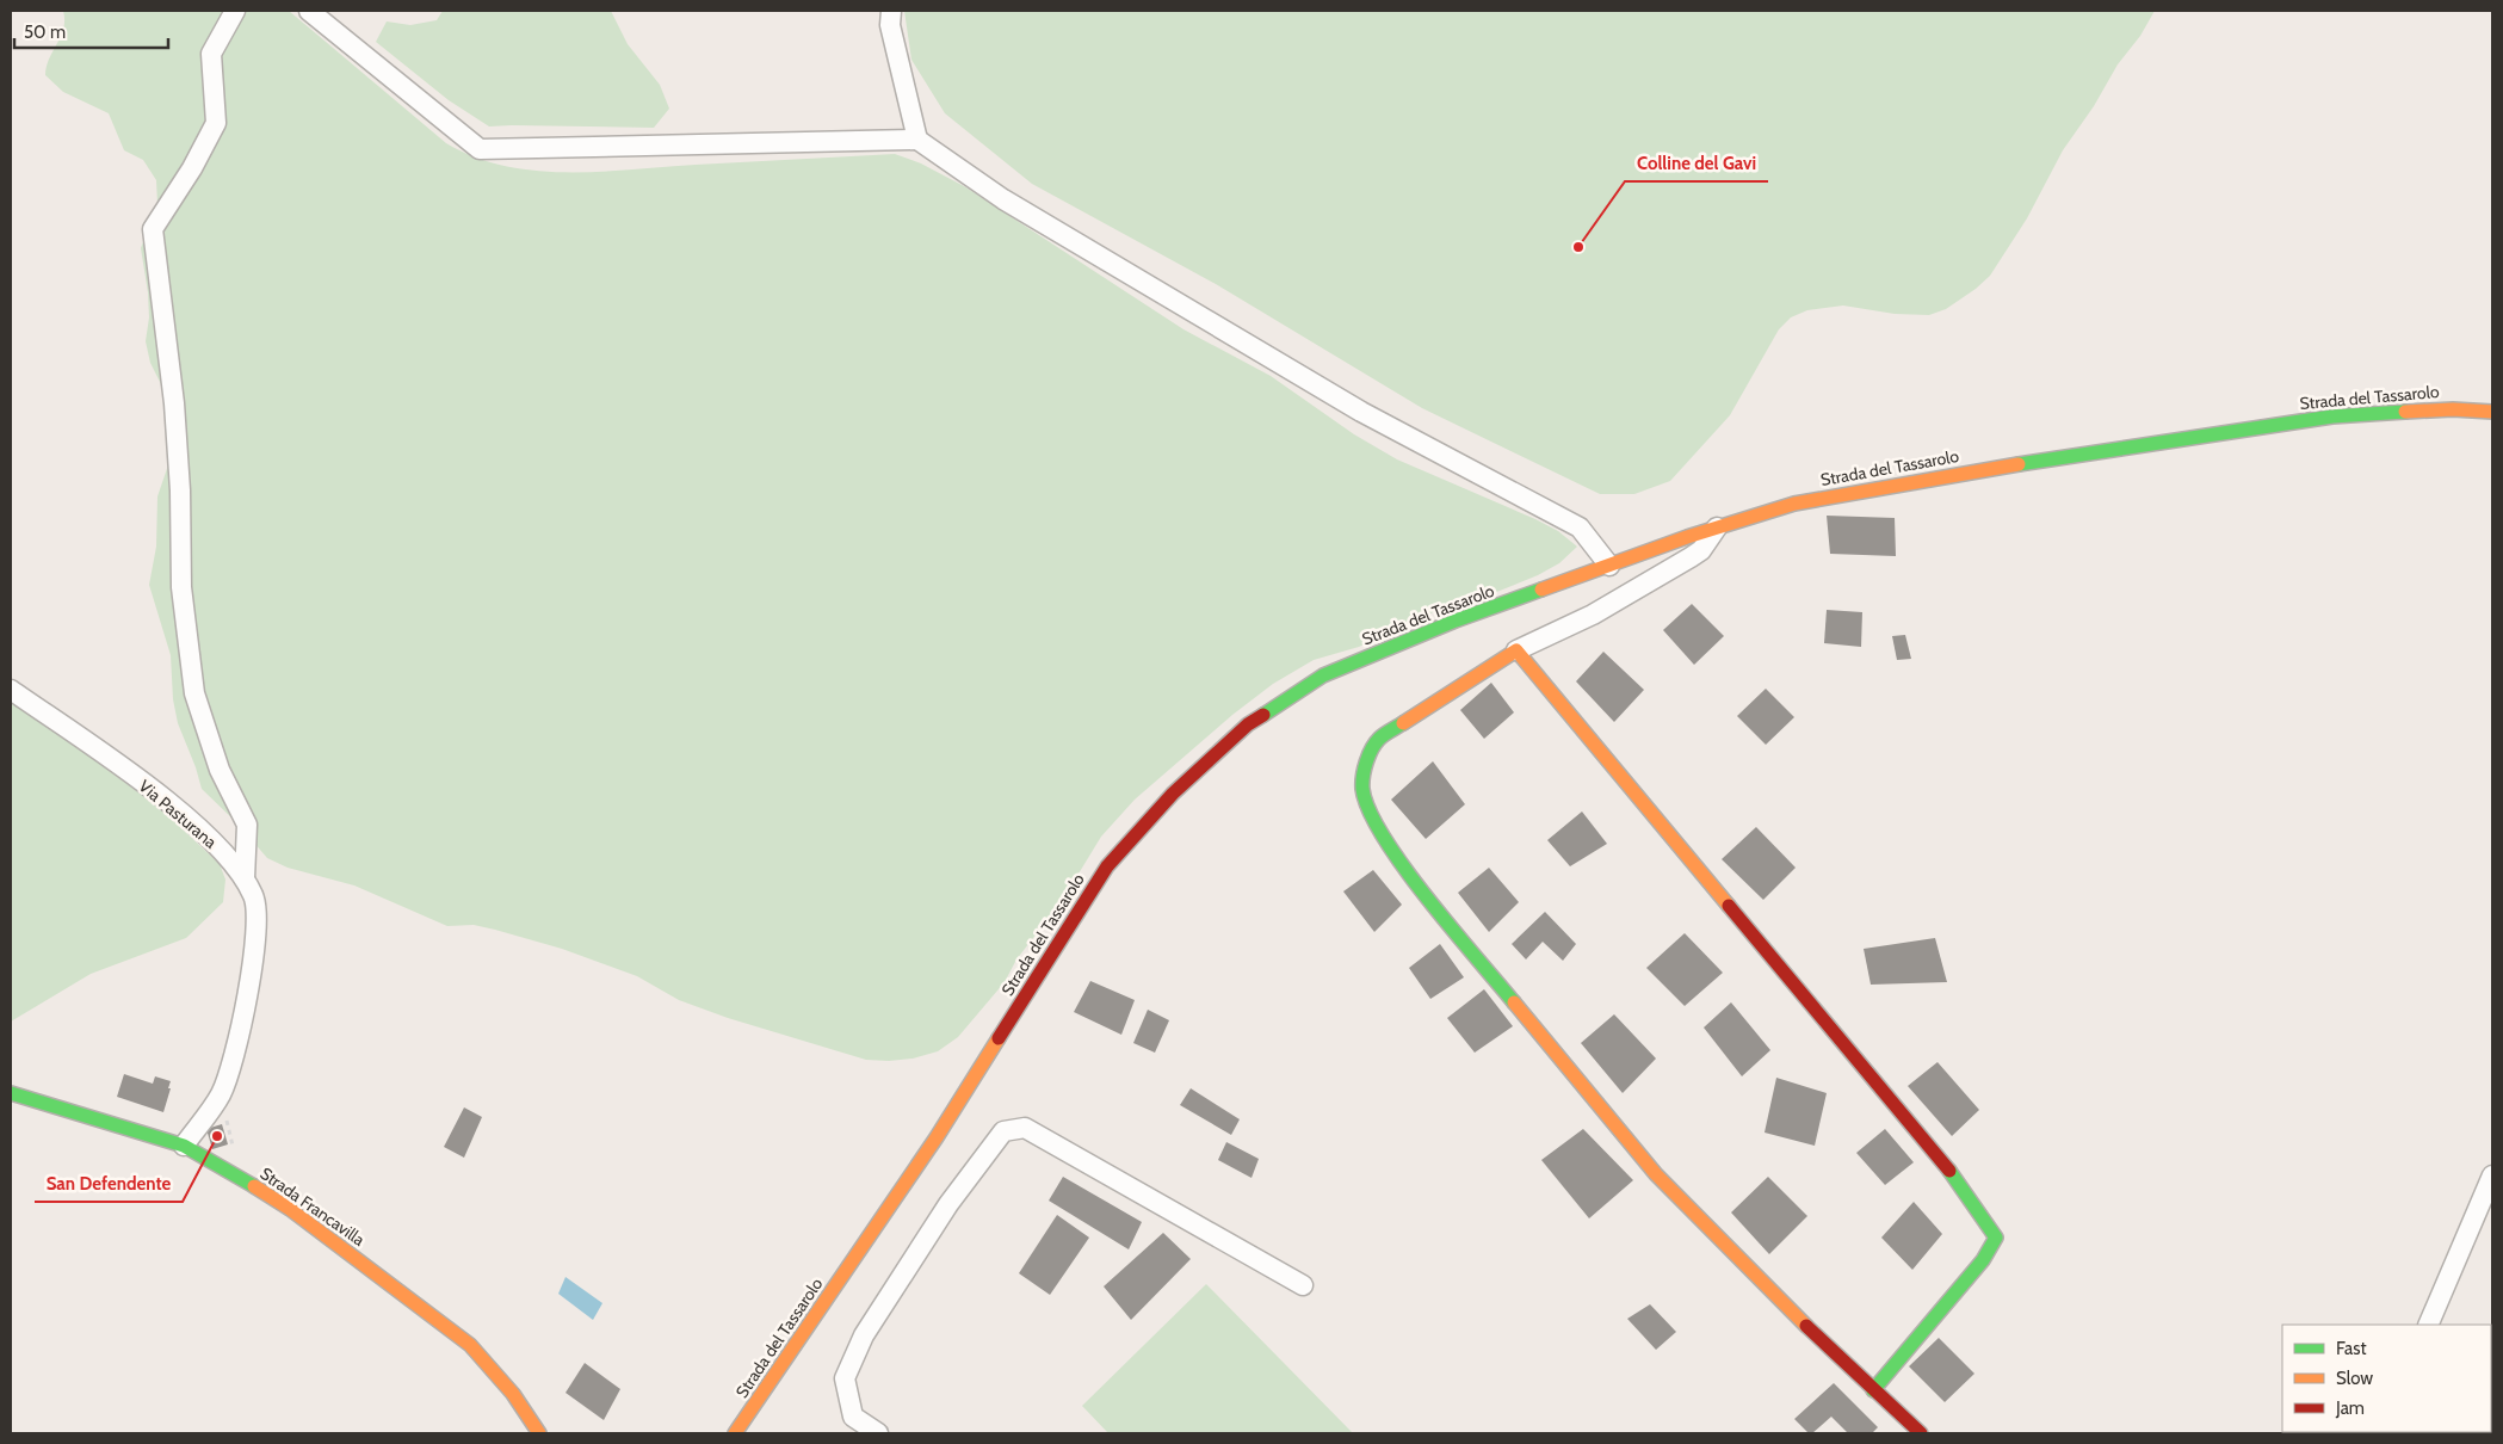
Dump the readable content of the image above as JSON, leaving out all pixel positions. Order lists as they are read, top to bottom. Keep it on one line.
{"streets":{"street":["Strada del Tassarolo","Via Pasturana","Strada Francavilla"]},"crossings":[["Via Pasturana","Strada Francavilla"]],"places":["Colline del Gavi","San Defendente"],"legend":["Fast","Slow","Jam"],"scale_bar":"50 m"}
